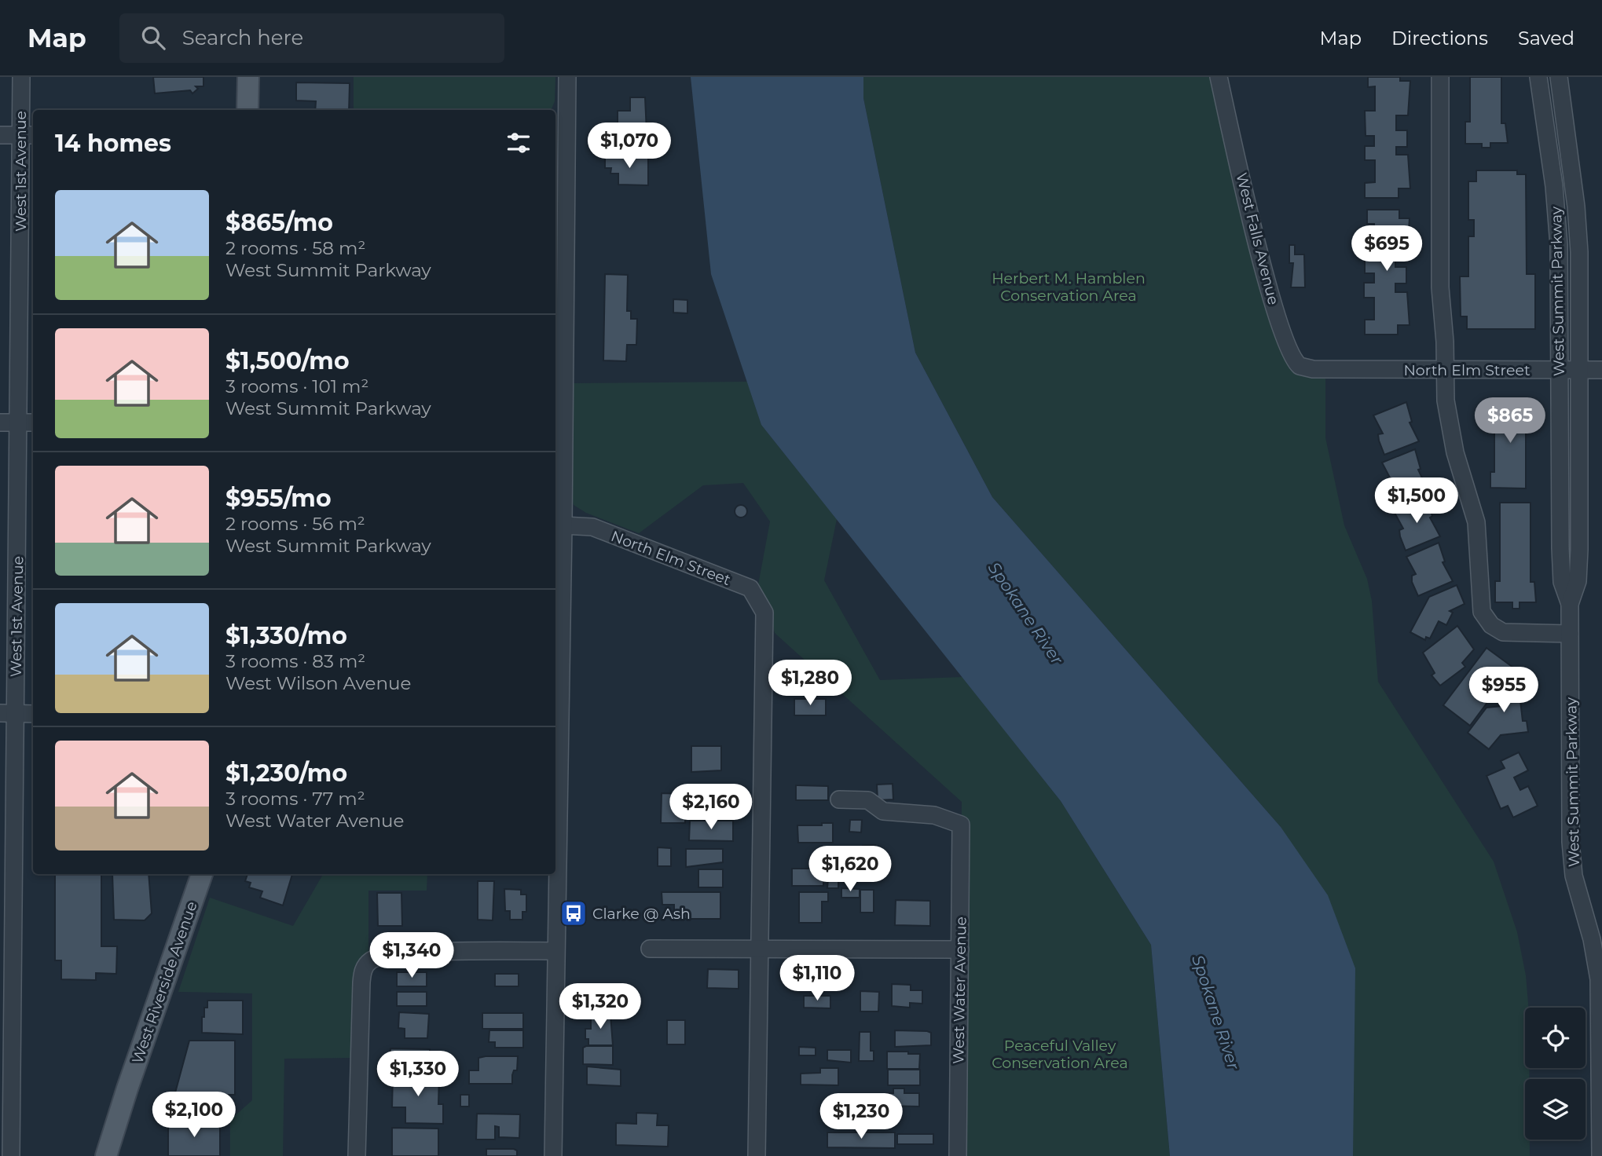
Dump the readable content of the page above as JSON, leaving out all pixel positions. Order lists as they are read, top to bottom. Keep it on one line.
{"streets":{"main road":["West Riverside Avenue"],"street":["West 1st Avenue","West Falls Avenue","West Summit Parkway","North Elm Street","West Water Avenue"]},"crossings":[["West Falls Avenue","North Elm Street"],["West Summit Parkway","North Elm Street"]],"water":["Spokane River"],"parks":["Herbert M. Hamblen Conservation Area","Peaceful Valley Conservation Area"],"places":{"bus stop":["Clarke @ Ash"]},"page":{"header":"Map","search":"Search here","nav":["Map","Directions","Saved"],"heading":"14 homes","price":["$1,070","$695","$865","$1,500","$1,280","$955","$2,160","$1,620","$1,340","$1,110","$1,320","$1,330","$2,100","$1,230"],"list":[{"name":"$865/mo","note":"2 rooms · 58 m² · West Summit Parkway"},{"name":"$1,500/mo","note":"3 rooms · 101 m² · West Summit Parkway"},{"name":"$955/mo","note":"2 rooms · 56 m² · West Summit Parkway"},{"name":"$1,330/mo","note":"3 rooms · 83 m² · West Wilson Avenue"},{"name":"$1,230/mo","note":"3 rooms · 77 m² · West Water Avenue"}]}}
